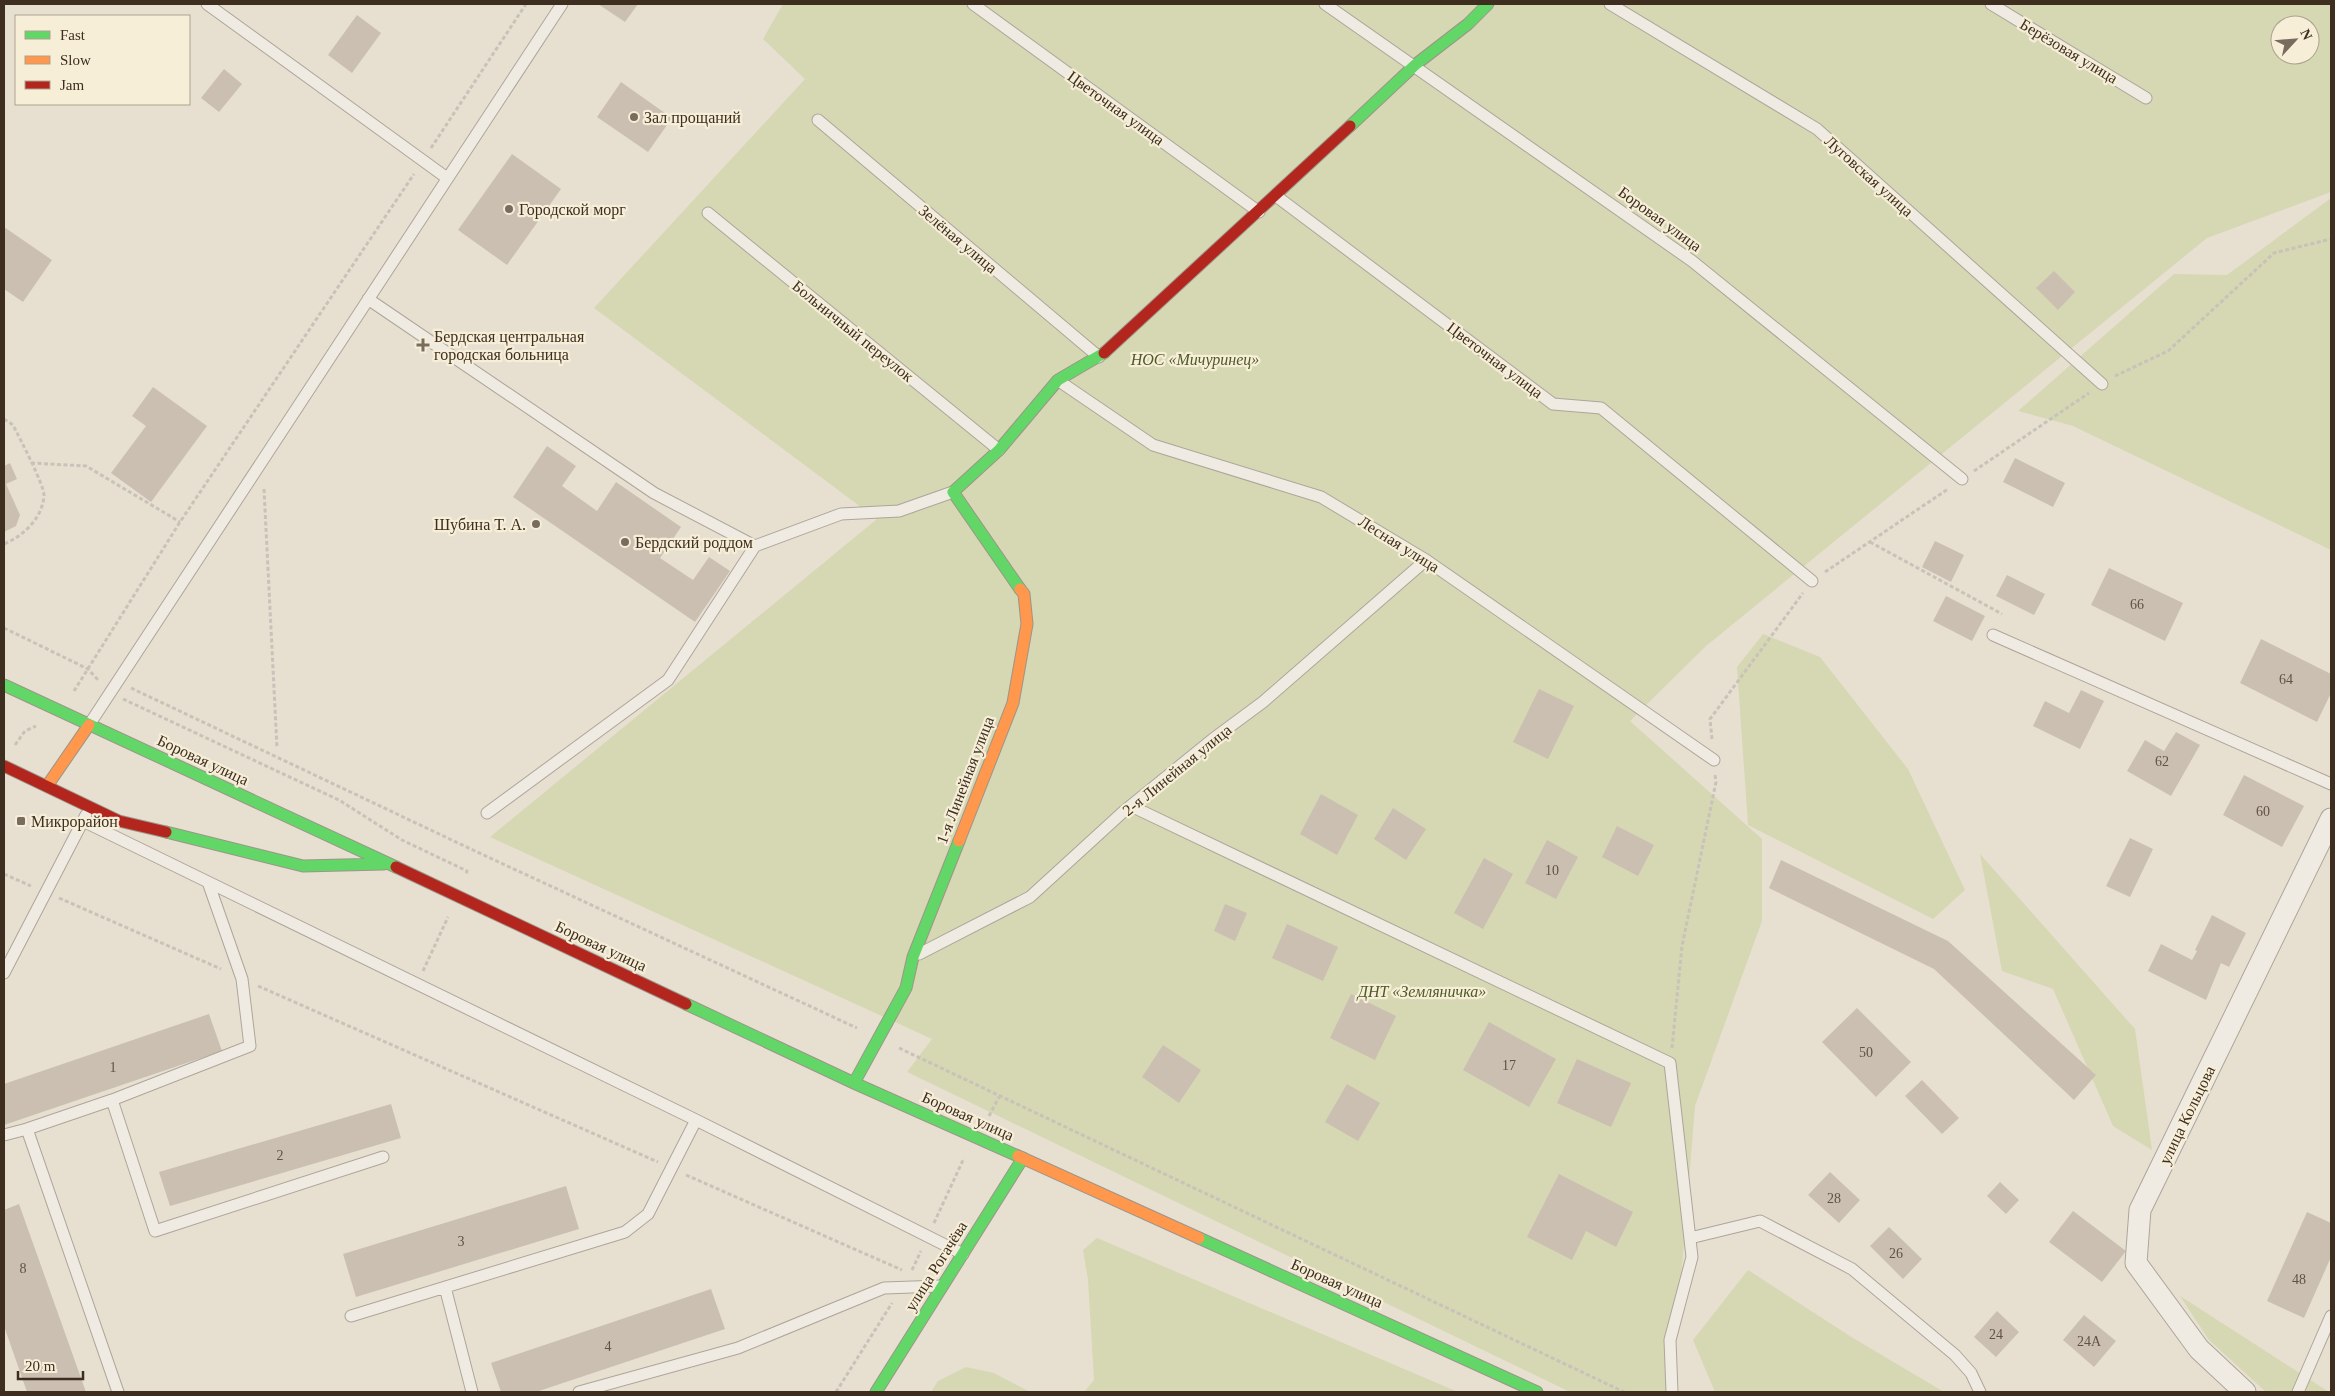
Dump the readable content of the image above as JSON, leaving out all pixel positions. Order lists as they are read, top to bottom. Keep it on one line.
{"streets":{"street":["Боровая улица","1-я Линейная улица","улица Кольцова","улица Рогачёва"],"lane":["Берёзовая улица","Цветочная улица","Луговская улица","Зелёная улица","Больничный переулок","Лесная улица","2-я Линейная улица"]},"crossings":[["Боровая улица","1-я Линейная улица"],["Боровая улица","улица Рогачёва"],["Лесная улица","2-я Линейная улица"],["2-я Линейная улица","1-я Линейная улица"]],"parks":["НОС «Мичуринец»","ДНТ «Земляничка»"],"places":{"other":["Зал прощаний","Городской морг","Шубина Т. А.","Бердский роддом"],"health":["Бердская центральная городская больница"],"transit":["Микрорайон"]},"house_numbers":["66","64","62","60","10","50","17","1","2","28","3","26","8","48","24","24А","4"],"legend":["Fast","Slow","Jam"],"scale_bar":"20 m","north":"top right"}
